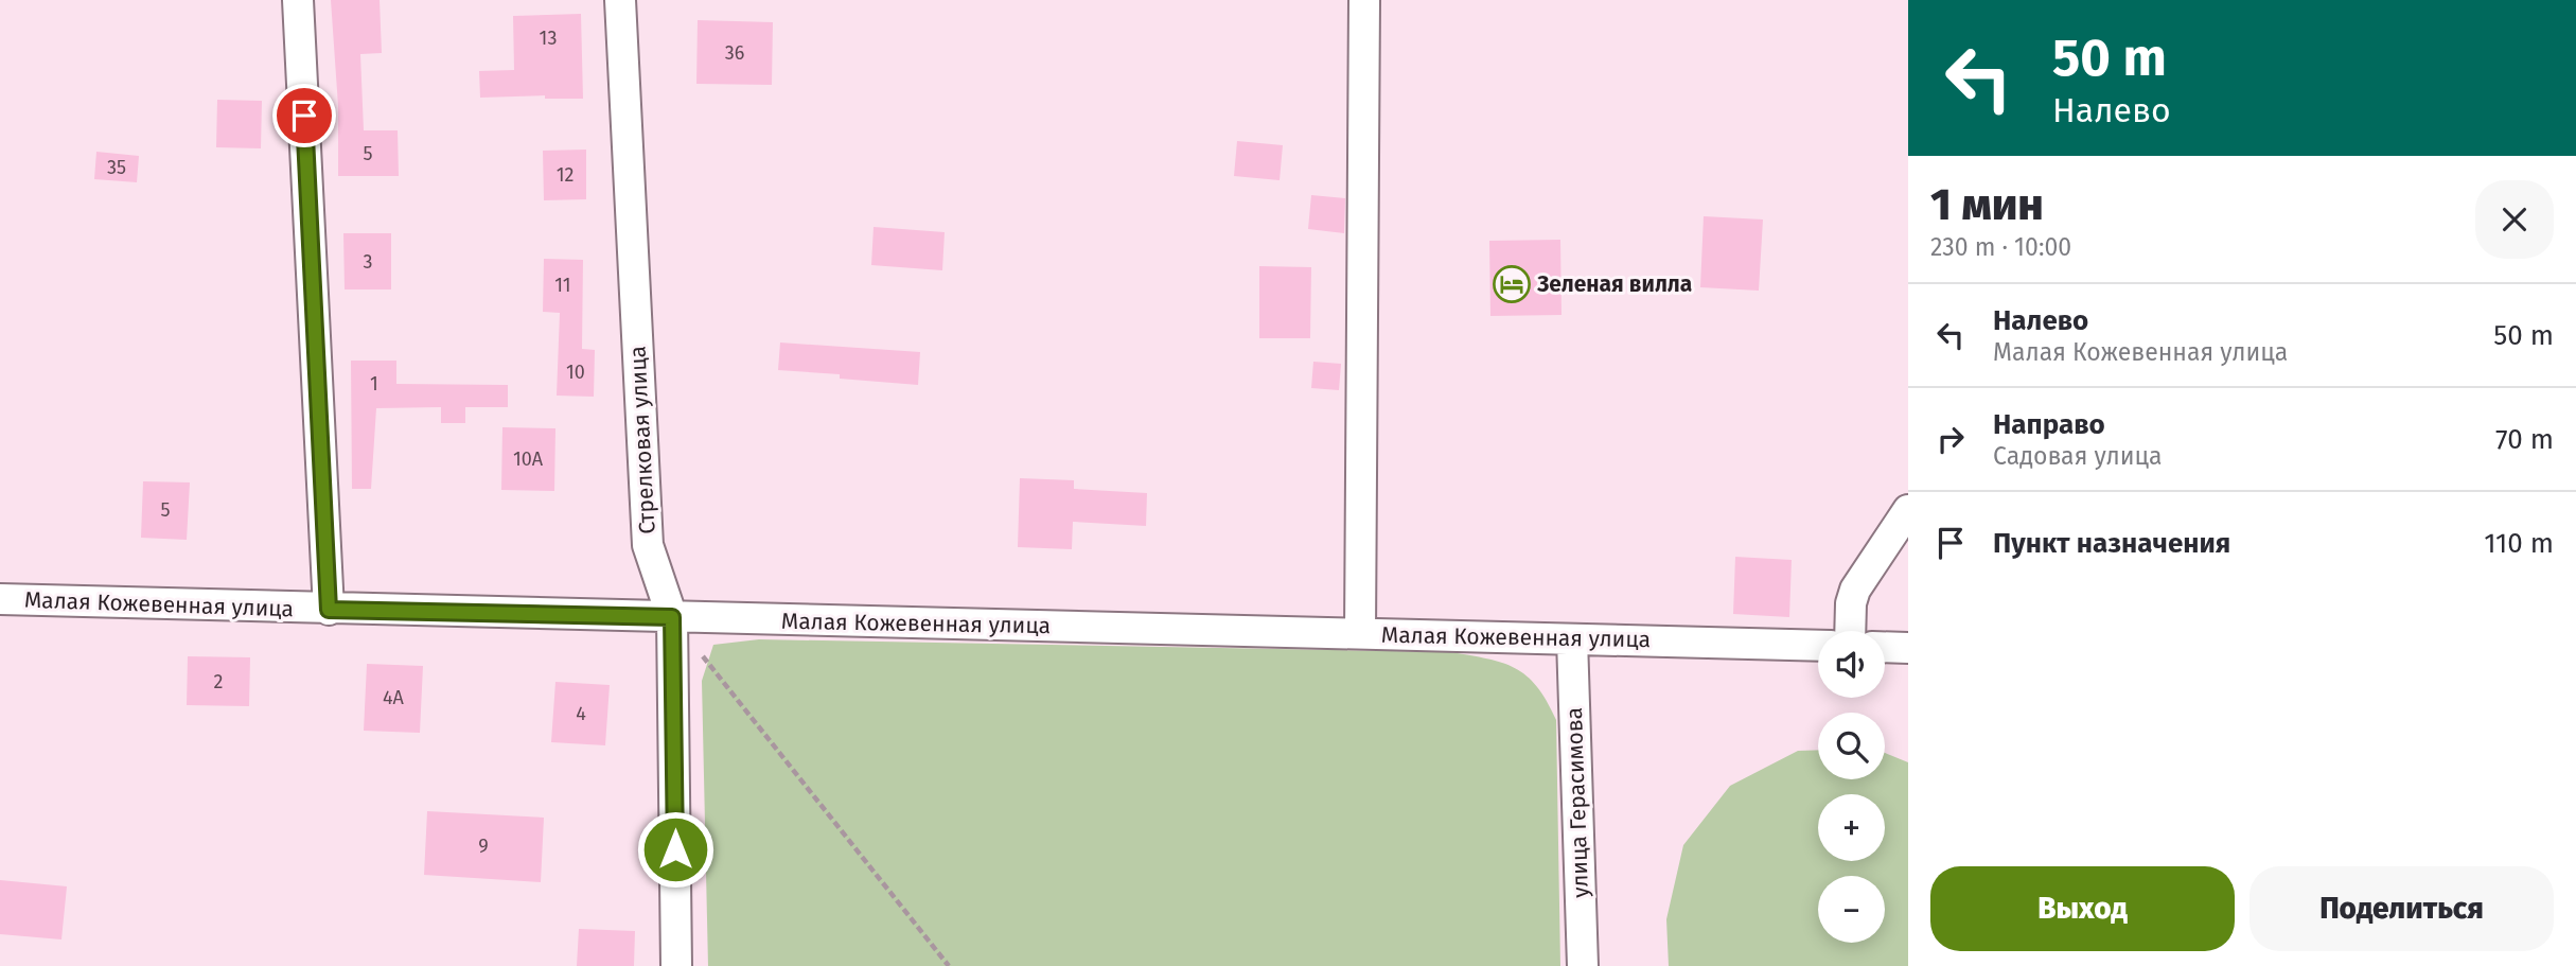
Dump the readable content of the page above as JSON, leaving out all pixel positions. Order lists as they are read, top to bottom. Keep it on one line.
{"streets":{"street":["Стрелковая улица","Малая Кожевенная улица","улица Герасимова"]},"crossings":[["Стрелковая улица","Малая Кожевенная улица"],["Малая Кожевенная улица","улица Герасимова"]],"places":{"hotel":["Зеленая вилла"]},"house_numbers":["13","36","5","35","12","3","11","10","1","10А","5","2","4А","4","9"],"page":{"turn":["50 m","Налево"],"heading":["1 мин","230 m · 10:00"],"list":[{"name":"Налево","note":"Малая Кожевенная улица","value":"50 m"},{"name":"Направо","note":"Садовая улица","value":"70 m"},{"name":"Пункт назначения","value":"110 m"}],"map_buttons":["+","−"],"buttons":["Выход","Поделиться"]}}
